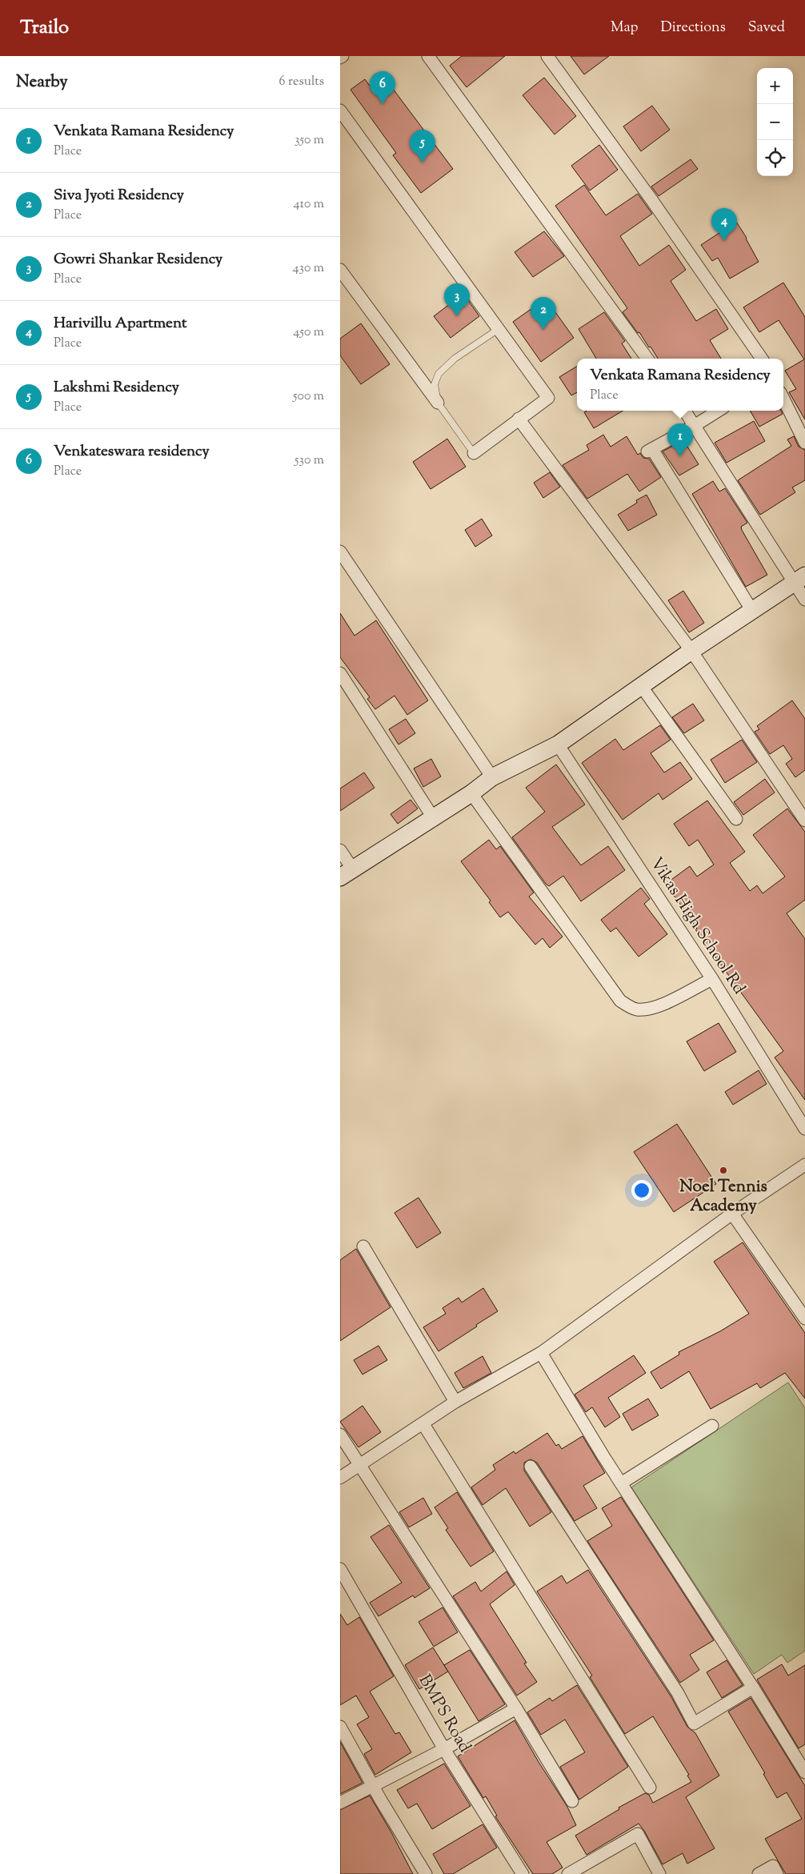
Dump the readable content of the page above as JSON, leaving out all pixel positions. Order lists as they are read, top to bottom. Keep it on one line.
{"streets":{"street":["Vikas High School Rd","BMPS Road"]},"places":["Noel Tennis Academy"],"page":{"header":"Trailo","nav":["Map","Directions","Saved"],"heading":["Nearby","6 results"],"map_buttons":["+","−"],"pins":["6","5","4","3","2","1"],"list":[{"mark":"1","name":"Venkata Ramana Residency","note":"Place","value":"350 m"},{"mark":"2","name":"Siva Jyoti Residency","note":"Place","value":"410 m"},{"mark":"3","name":"Gowri Shankar Residency","note":"Place","value":"430 m"},{"mark":"4","name":"Harivillu Apartment","note":"Place","value":"450 m"},{"mark":"5","name":"Lakshmi Residency","note":"Place","value":"500 m"},{"mark":"6","name":"Venkateswara residency","note":"Place","value":"530 m"}],"popup":["Venkata Ramana Residency","Place"]}}
